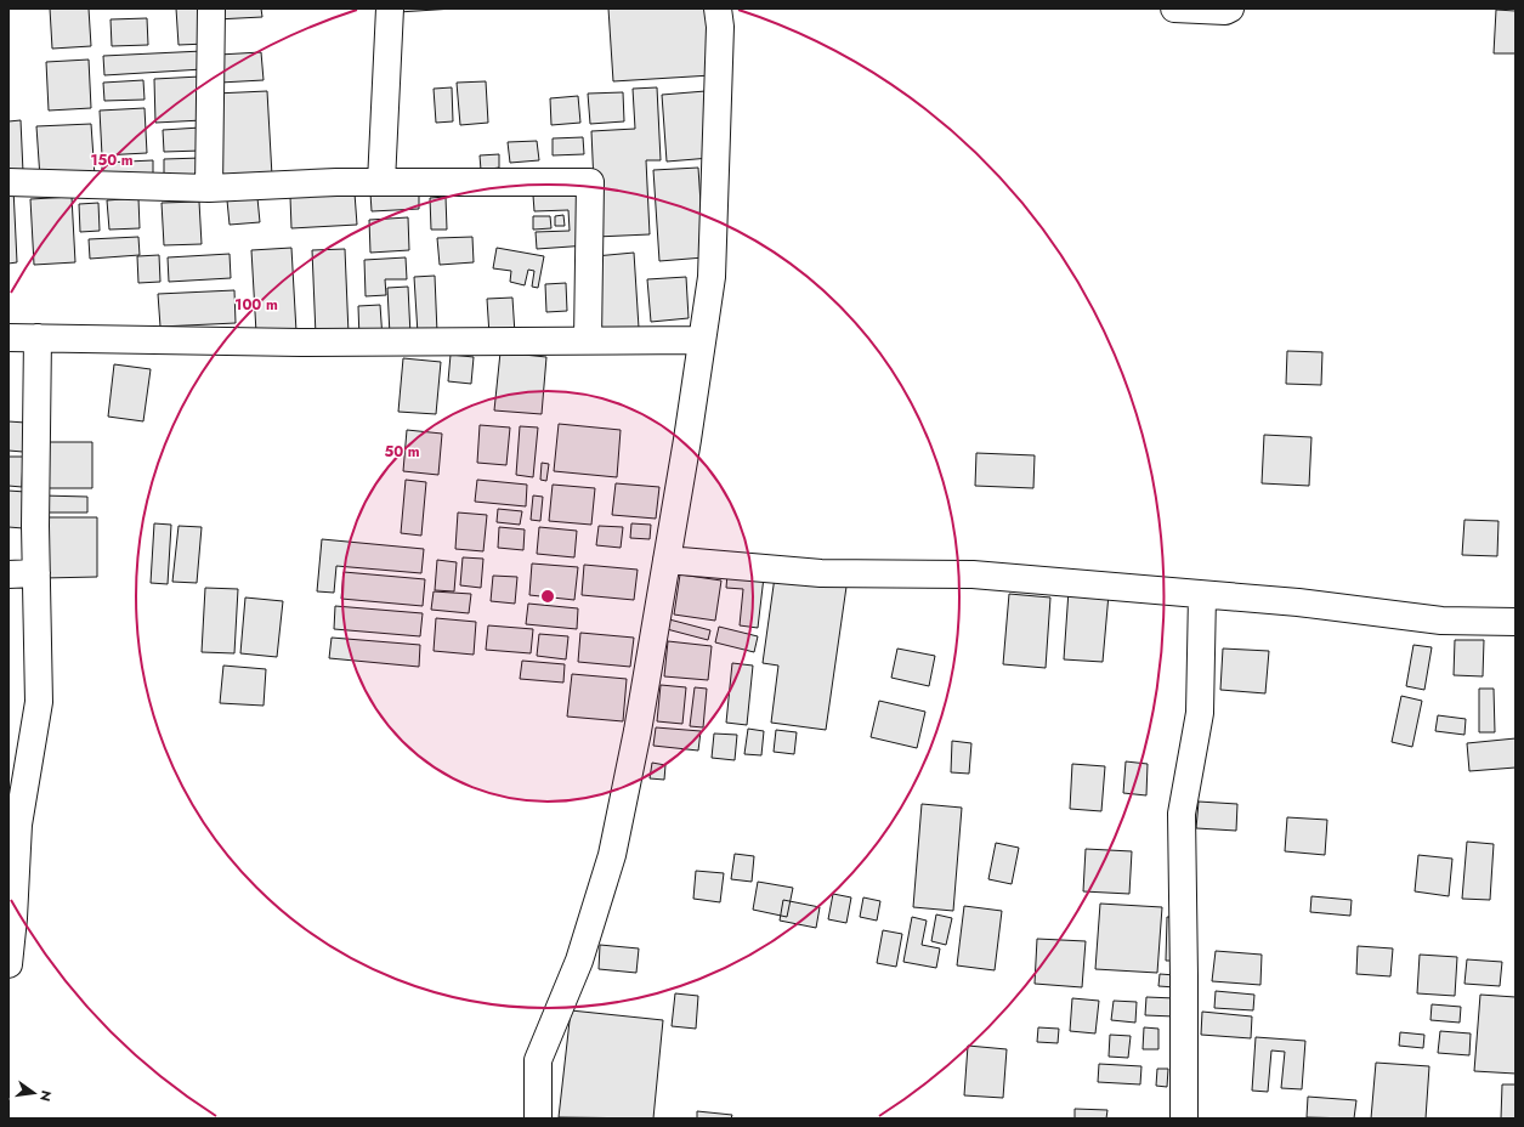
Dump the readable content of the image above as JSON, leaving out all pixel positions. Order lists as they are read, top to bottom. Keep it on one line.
{"north":"right","rings":["150 m","100 m","50 m"]}
